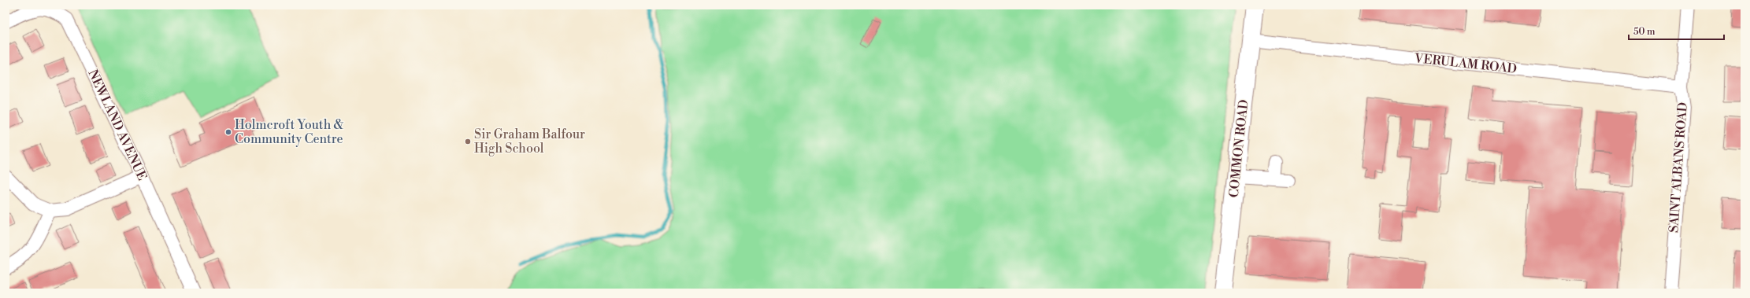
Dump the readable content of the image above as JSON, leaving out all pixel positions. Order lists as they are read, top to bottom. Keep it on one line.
{"streets":{"street":["VERULAM ROAD","NEWLAND AVENUE","COMMON ROAD","SAINT ALBANS ROAD"]},"crossings":[["VERULAM ROAD","COMMON ROAD"],["VERULAM ROAD","SAINT ALBANS ROAD"]],"places":["Holmcroft Youth & Community Centre","Sir Graham Balfour High School"],"scale_bar":"50 m"}
